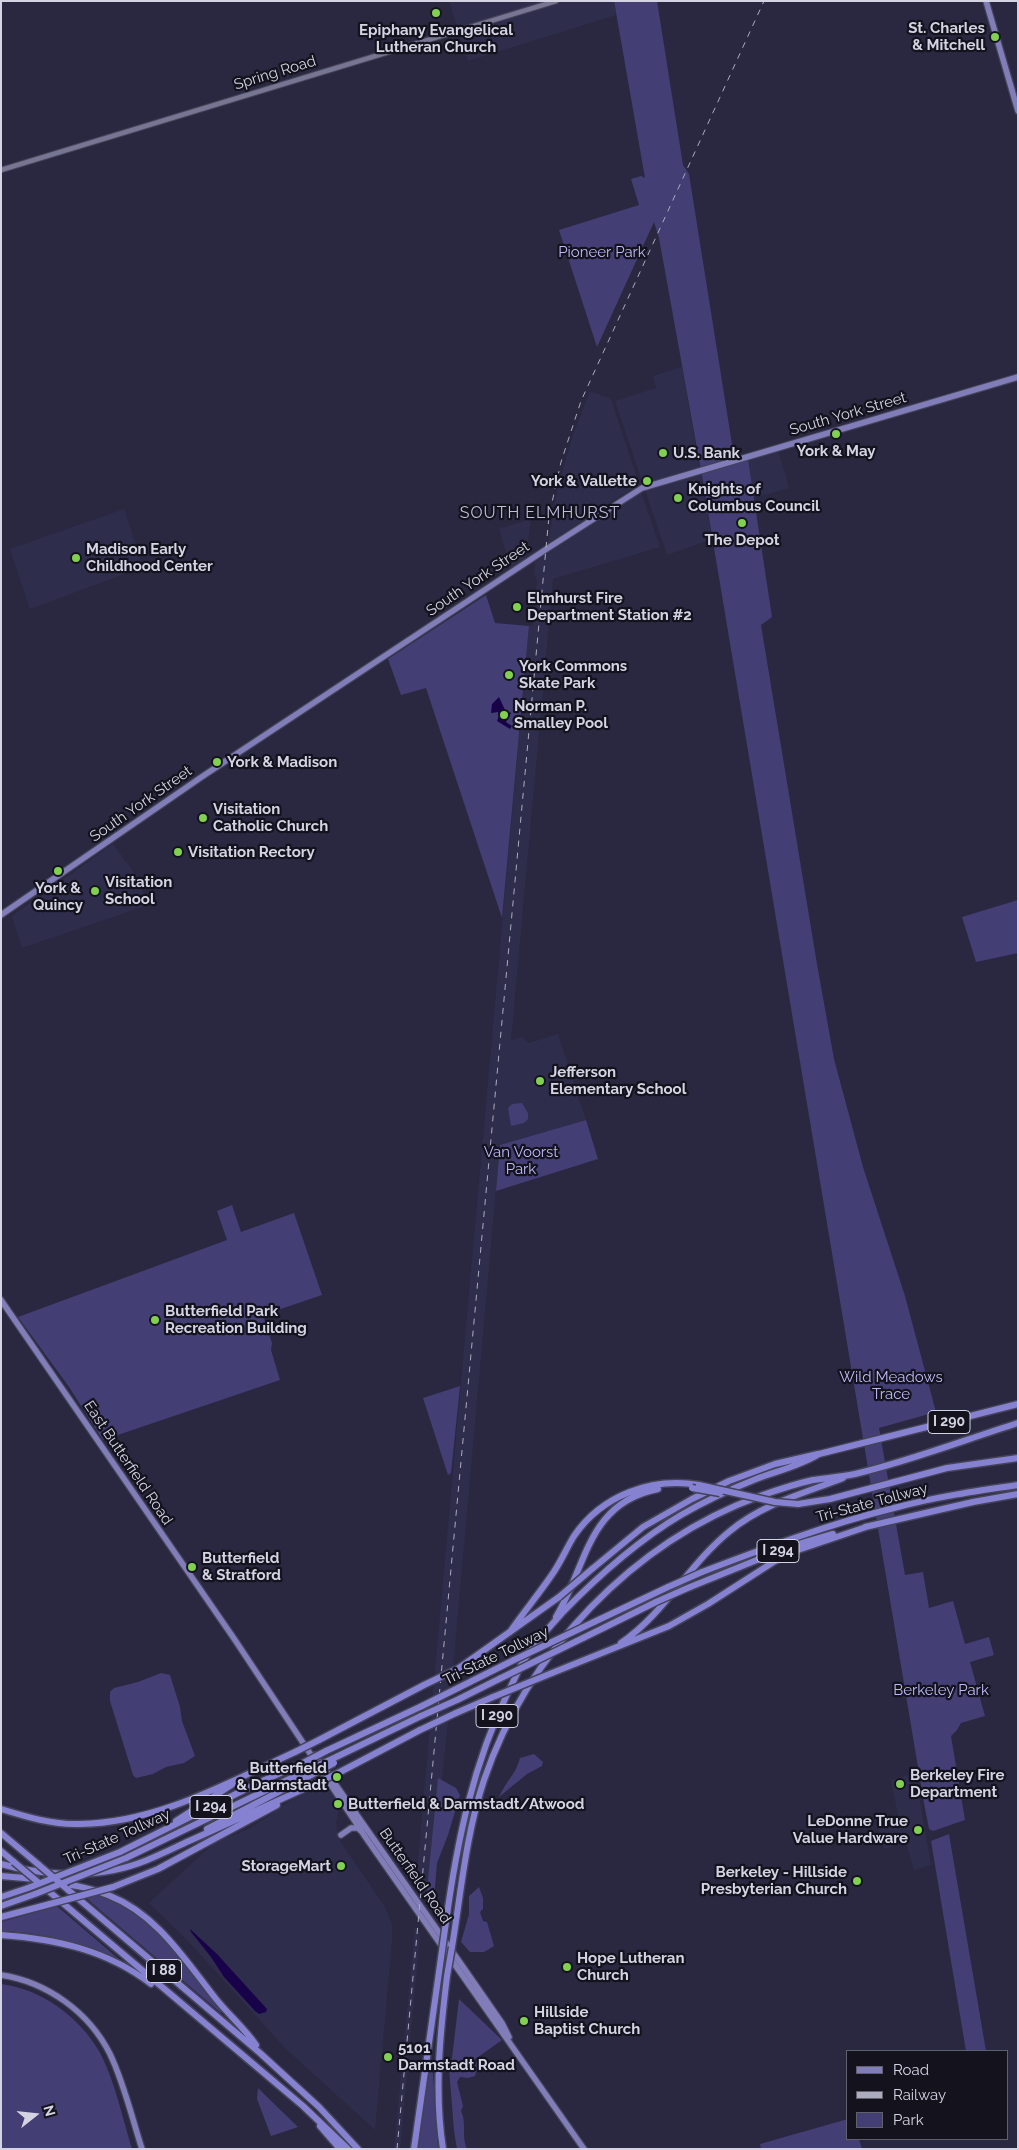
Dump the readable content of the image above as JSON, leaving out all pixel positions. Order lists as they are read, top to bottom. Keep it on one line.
{"streets":{"highway":["I 290","Tri-State Tollway","I 294","I 88"],"main road":["South York Street","East Butterfield Road","Butterfield Road"],"street":["Spring Road"]},"crossings":[["East Butterfield Road","Butterfield Road"]],"districts":["SOUTH ELMHURST"],"parks":["Pioneer Park","Van Voorst Park","Wild Meadows Trace","Berkeley Park"],"places":["Epiphany Evangelical Lutheran Church","St. Charles & Mitchell","York & May","U.S. Bank","York & Vallette","Knights of Columbus Council","The Depot","Madison Early Childhood Center","Elmhurst Fire Department Station #2","York Commons Skate Park","Norman P. Smalley Pool","York & Madison","Visitation Catholic Church","Visitation Rectory","York & Quincy","Visitation School","Jefferson Elementary School","Butterfield Park Recreation Building","Butterfield & Stratford","Butterfield & Darmstadt","Berkeley Fire Department","Butterfield & Darmstadt/Atwood","LeDonne True Value Hardware","StorageMart","Berkeley - Hillside Presbyterian Church","Hope Lutheran Church","Hillside Baptist Church","5101 Darmstadt Road"],"legend":["Road","Railway","Park"],"north":"right"}
